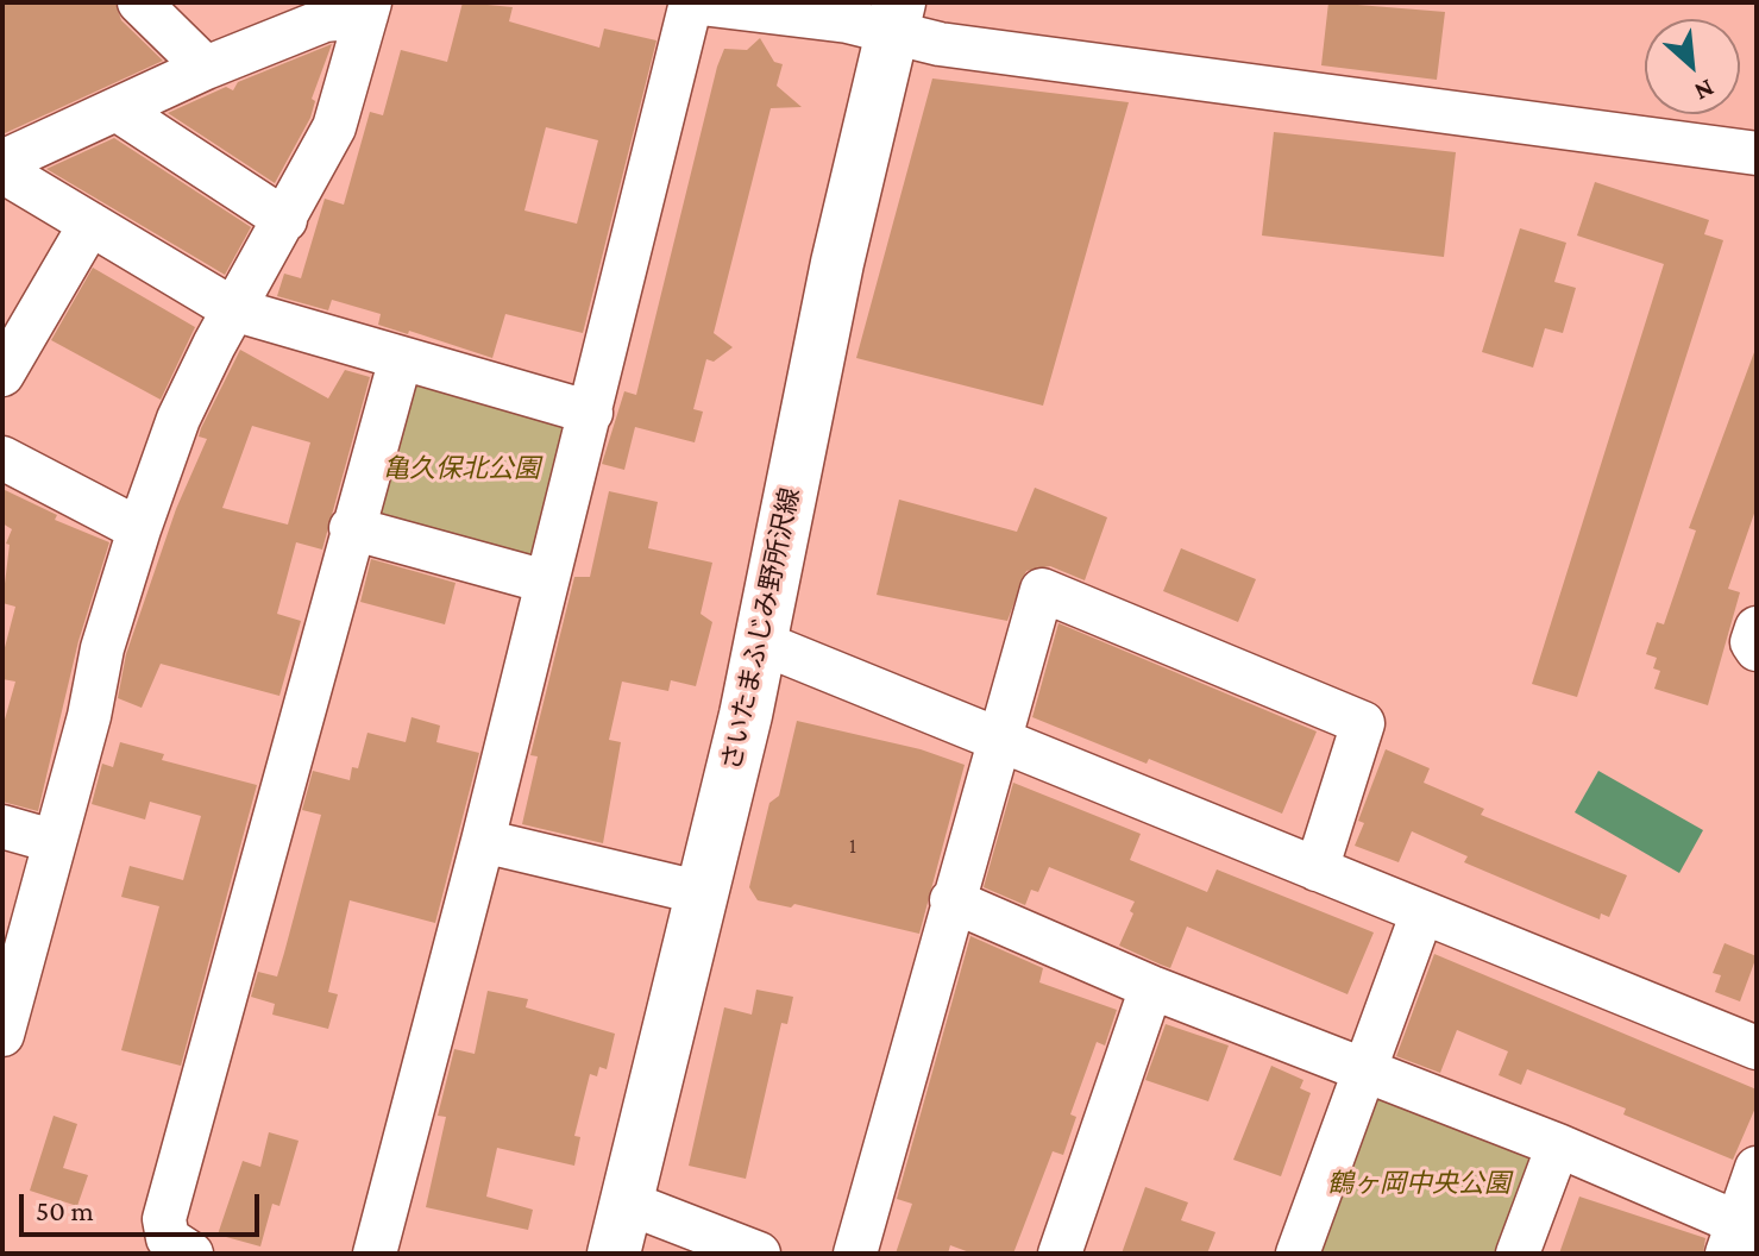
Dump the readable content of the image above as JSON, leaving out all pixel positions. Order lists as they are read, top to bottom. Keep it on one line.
{"streets":{"main road":["さいたまふじみ野所沢線"]},"parks":["亀久保北公園","鶴ヶ岡中央公園"],"house_numbers":["1"],"scale_bar":"50 m","north":"bottom right"}
